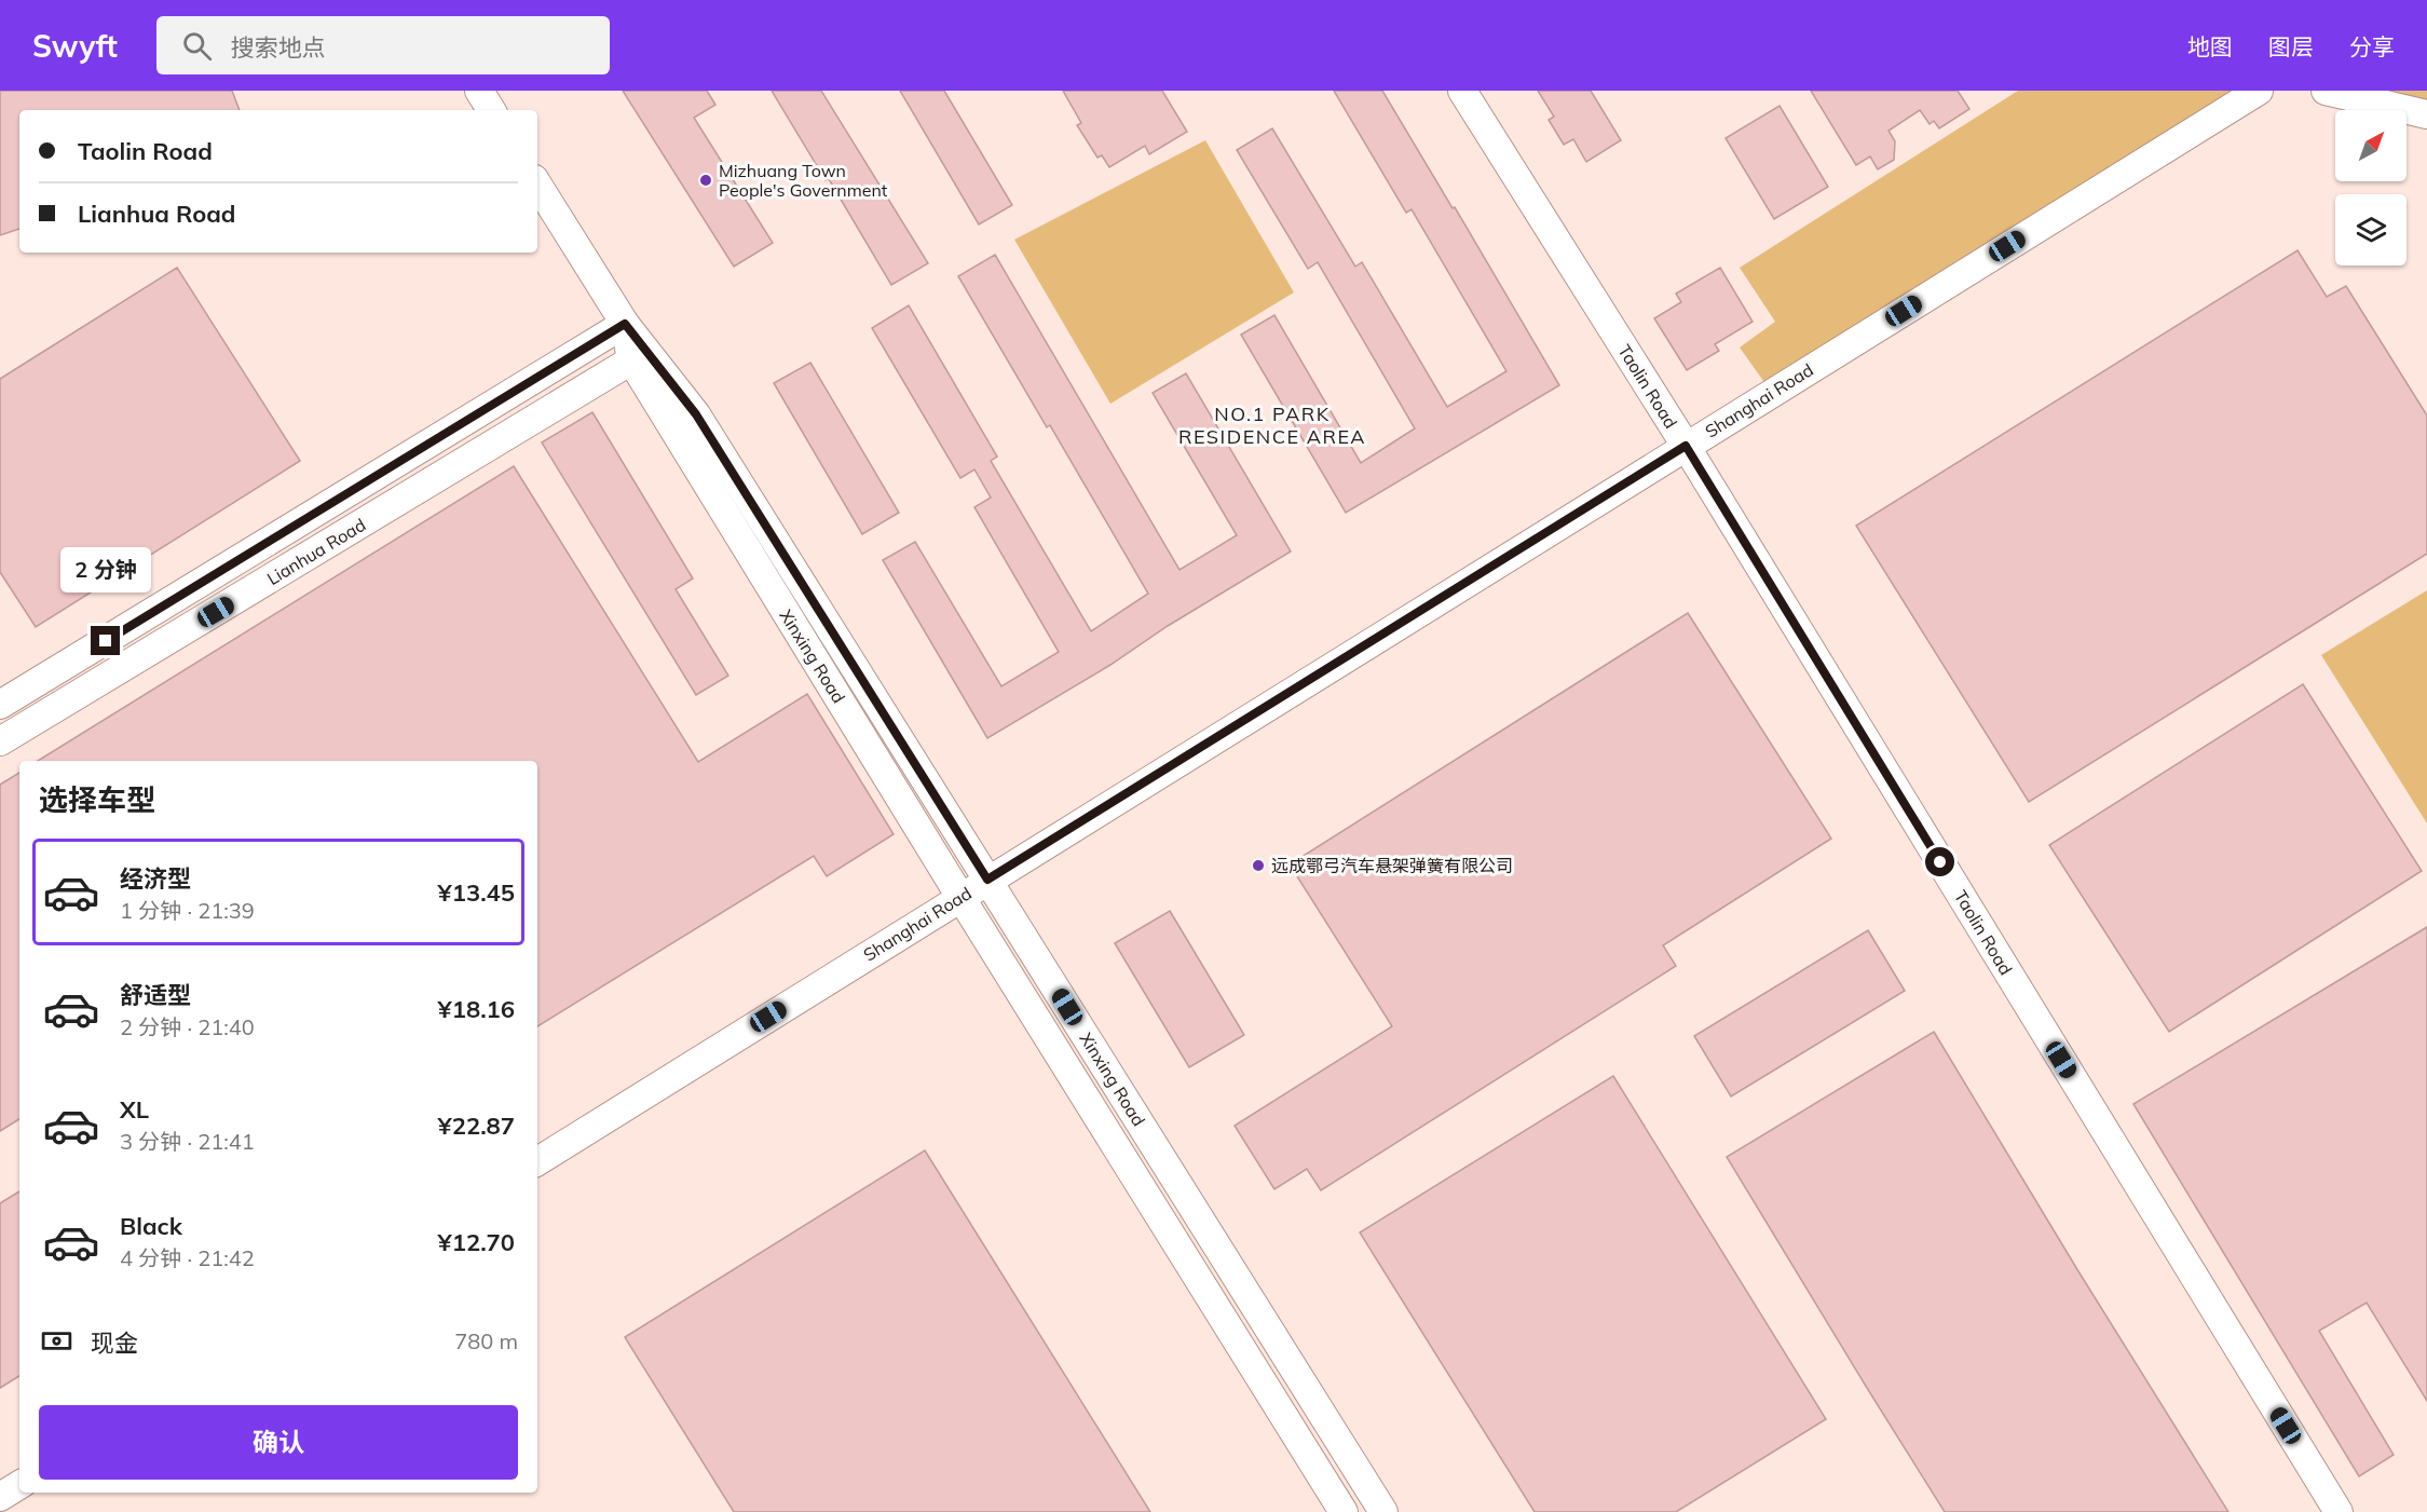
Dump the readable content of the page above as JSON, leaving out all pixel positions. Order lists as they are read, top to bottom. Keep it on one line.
{"streets":{"street":["Taolin Road","Shanghai Road","Lianhua Road","Xinxing Road"]},"crossings":[["Taolin Road","Shanghai Road"],["Shanghai Road","Xinxing Road"],["Lianhua Road","Xinxing Road"]],"districts":["NO.1 PARK RESIDENCE AREA"],"places":["Mizhuang Town People's Government","远成鄂弓汽车悬架弹簧有限公司"],"north":"top right","page":{"header":"Swyft","search":"搜索地点","nav":["地图","图层","分享"],"banner":["Taolin Road","Lianhua Road"],"bubble":"2 分钟","heading":"选择车型","list":[{"name":"经济型","note":"1 分钟 · 21:39","value":"¥13.45"},{"name":"舒适型","note":"2 分钟 · 21:40","value":"¥18.16"},{"name":"XL","note":"3 分钟 · 21:41","value":"¥22.87"},{"name":"Black","note":"4 分钟 · 21:42","value":"¥12.70"}],"pay":["现金","780 m"],"buttons":"确认"}}
